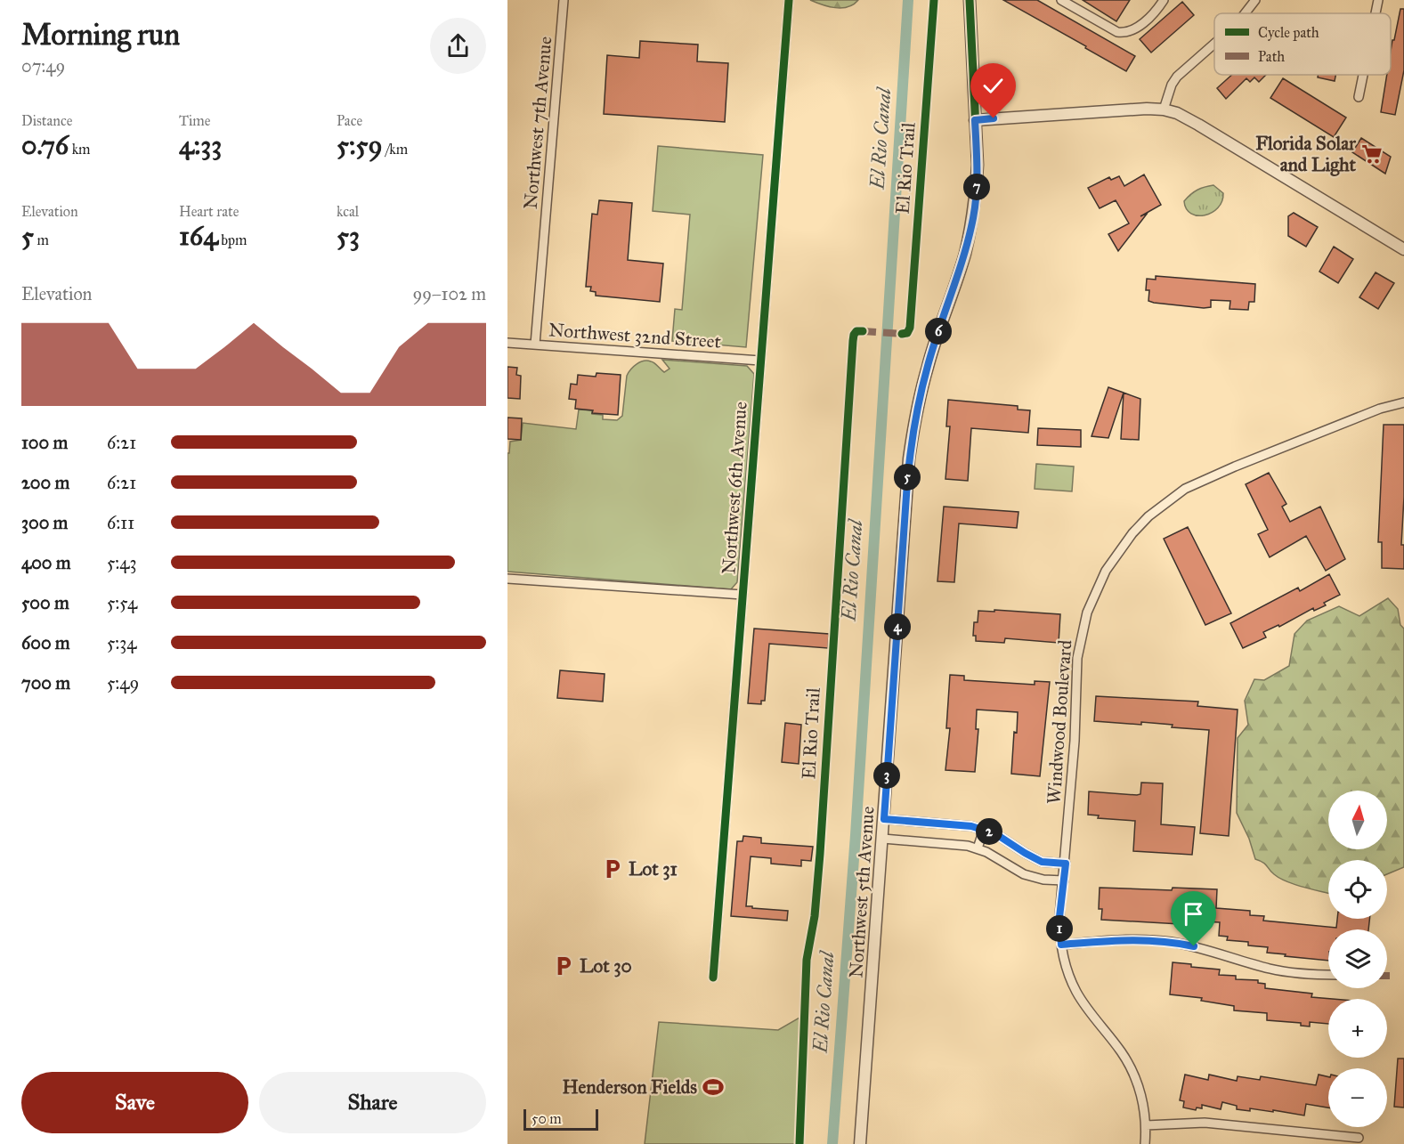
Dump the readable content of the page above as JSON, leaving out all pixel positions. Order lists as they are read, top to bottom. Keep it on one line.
{"streets":{"street":["Northwest 7th Avenue","Northwest 32nd Street","Northwest 6th Avenue","Windwood Boulevard","Northwest 5th Avenue"],"cycle path":["El Rio Trail"]},"crossings":[["Northwest 7th Avenue","Northwest 32nd Street"],["Northwest 32nd Street","Northwest 6th Avenue"]],"water":["El Rio Canal"],"places":{"supermarket":["Florida Solar and Light"],"parking":["Lot 31","Lot 30"],"sports":["Henderson Fields"]},"legend":["Cycle path","Path"],"scale_bar":"50 m","north":"top","page":{"heading":["Morning run","07:49"],"stats":[["Distance","0.76 km"],["Time","4:33"],["Pace","5:59 /km"],["Elevation","5 m"],["Heart rate","164 bpm"],["kcal","53"]],"pins":["7","6","5","4","3","2","1"],"chart":["Elevation","99–102 m"],"list":[{"name":"100 m","note":"6:21"},{"name":"200 m","note":"6:21"},{"name":"300 m","note":"6:11"},{"name":"400 m","note":"5:43"},{"name":"500 m","note":"5:54"},{"name":"600 m","note":"5:34"},{"name":"700 m","note":"5:49"}],"map_buttons":["+","−"],"buttons":["Save","Share"],"scale":"50 m"}}
